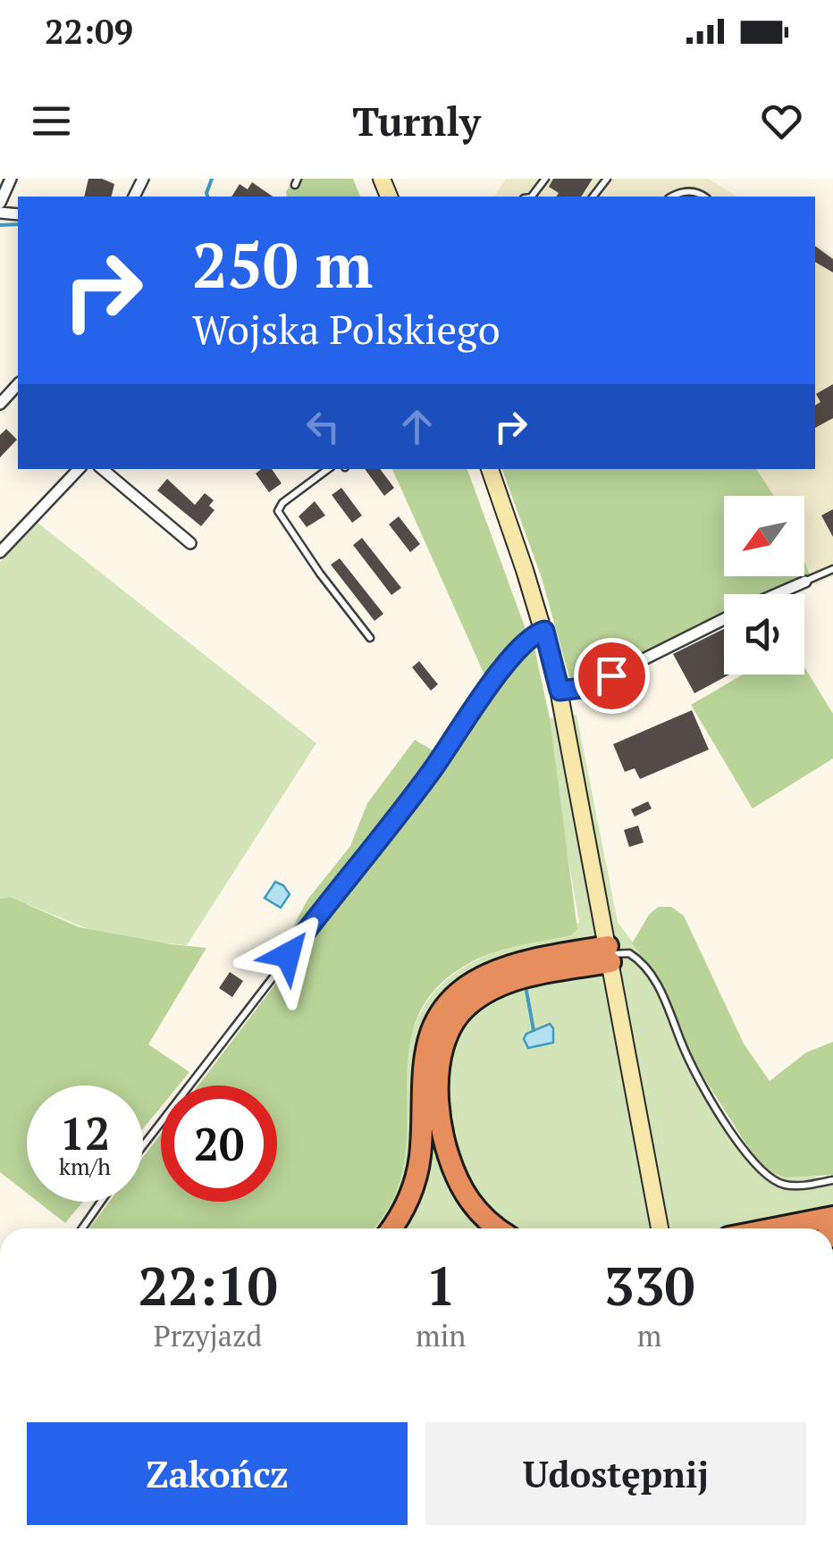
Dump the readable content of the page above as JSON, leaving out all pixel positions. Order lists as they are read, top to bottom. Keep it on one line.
{"north":"bottom left","page":{"status":"22:09","header":"Turnly","turn":["250 m","Wojska Polskiego"],"speed":"12 km/h","limit":"20","eta":["22:10","Przyjazd","1","min","330","m"],"buttons":["Zakończ","Udostępnij"]}}
